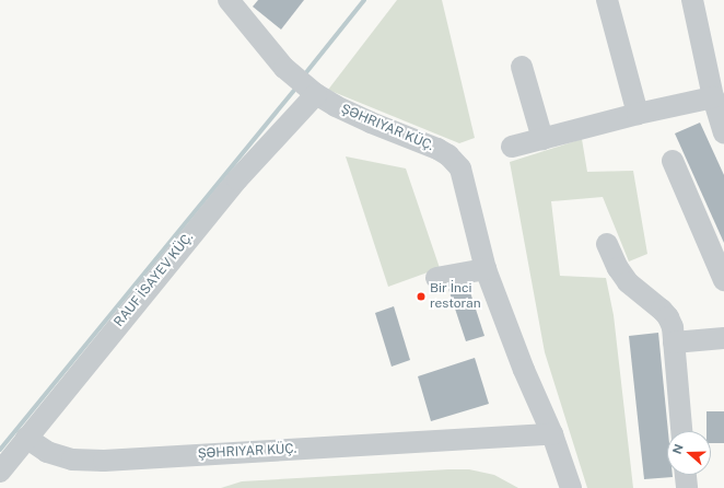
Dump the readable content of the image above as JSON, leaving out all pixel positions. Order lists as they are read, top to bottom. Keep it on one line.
{"streets":{"street":["ŞƏHRIYAR KÜÇ.","RAUF İSAYEV KÜÇ."]},"crossings":[["ŞƏHRIYAR KÜÇ.","RAUF İSAYEV KÜÇ."]],"places":["Bir İnci restoran"],"north":"left"}
